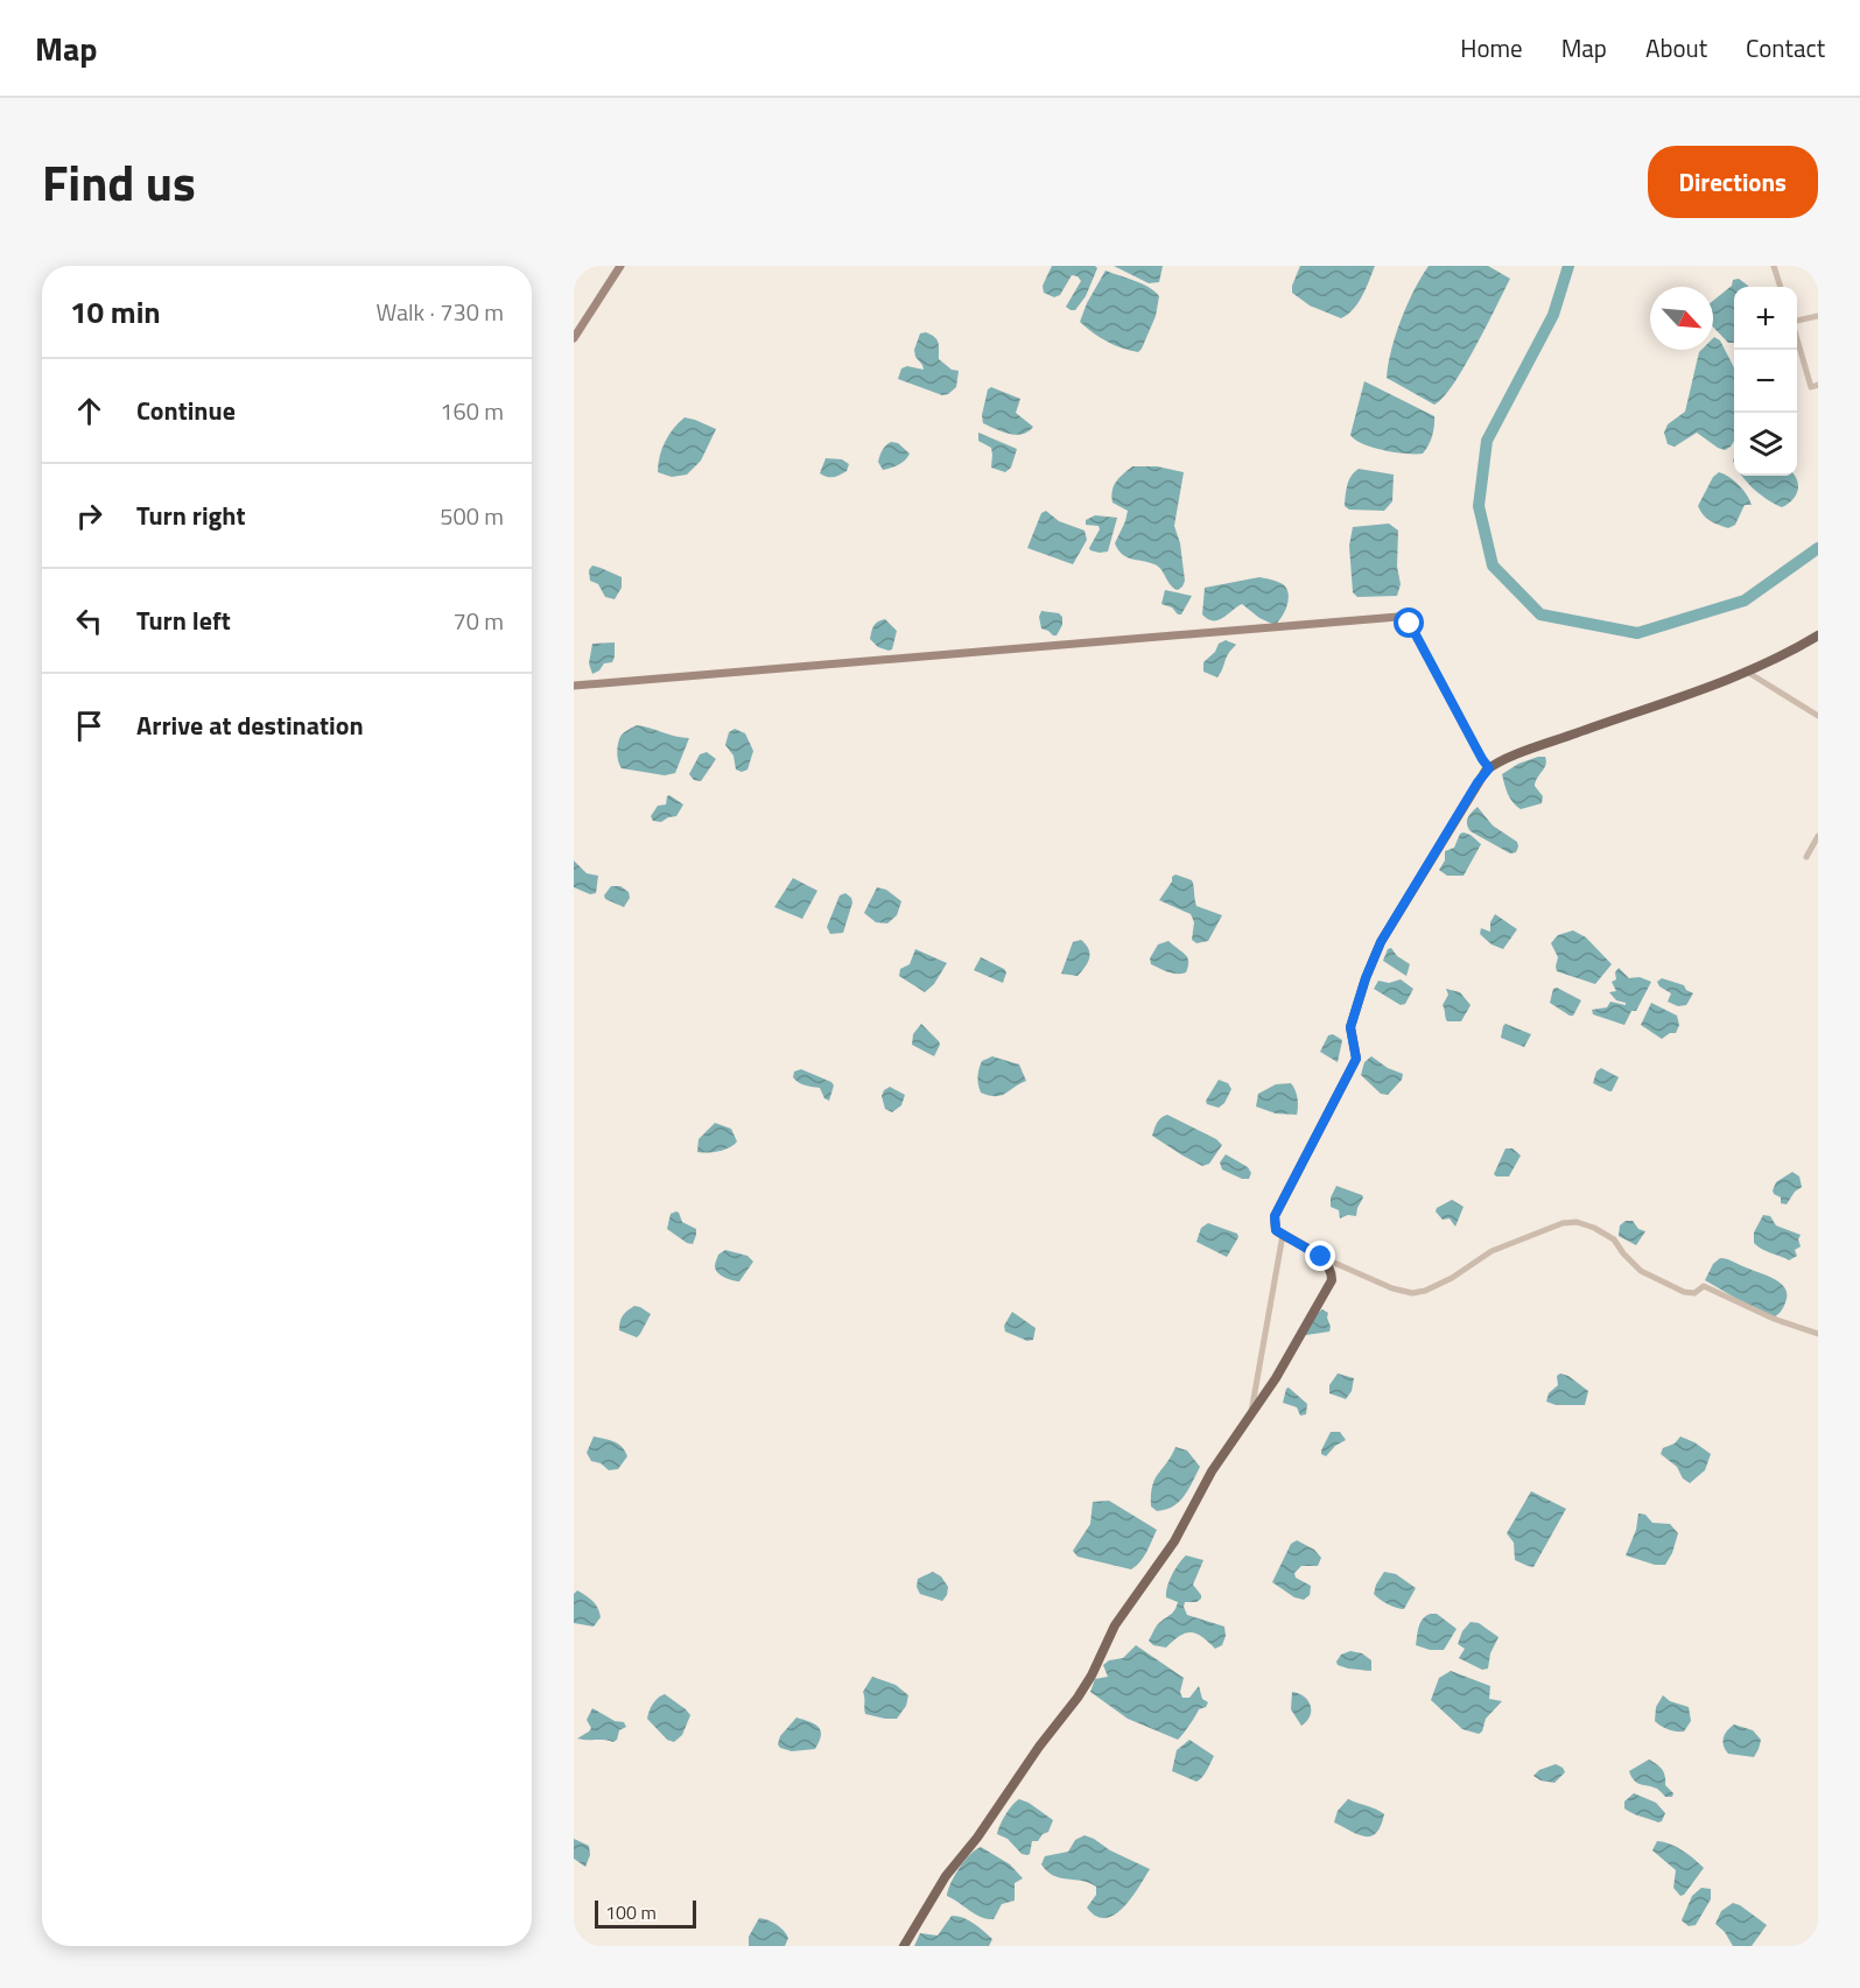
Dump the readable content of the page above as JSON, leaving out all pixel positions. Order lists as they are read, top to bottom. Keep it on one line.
{"scale_bar":"100 m","north":"bottom right","page":{"header":"Map","nav":["Home","Map","About","Contact"],"title":"Find us","buttons":"Directions","heading":["10 min","Walk · 730 m"],"map_buttons":["+","−"],"list":[["Continue","160 m"],["Turn right","500 m"],["Turn left","70 m"],"Arrive at destination"],"scale":"100 m"}}
